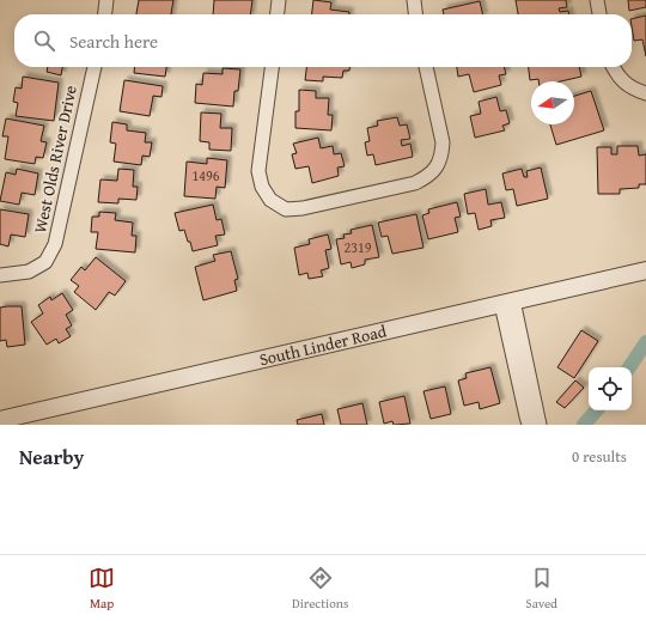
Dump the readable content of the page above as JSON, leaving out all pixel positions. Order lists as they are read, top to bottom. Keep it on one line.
{"streets":{"street":["West Olds River Drive","South Linder Road"]},"house_numbers":["1496","2319"],"north":"left","page":{"search":"Search here","heading":["Nearby","0 results"],"nav":["Map","Directions","Saved"]}}
